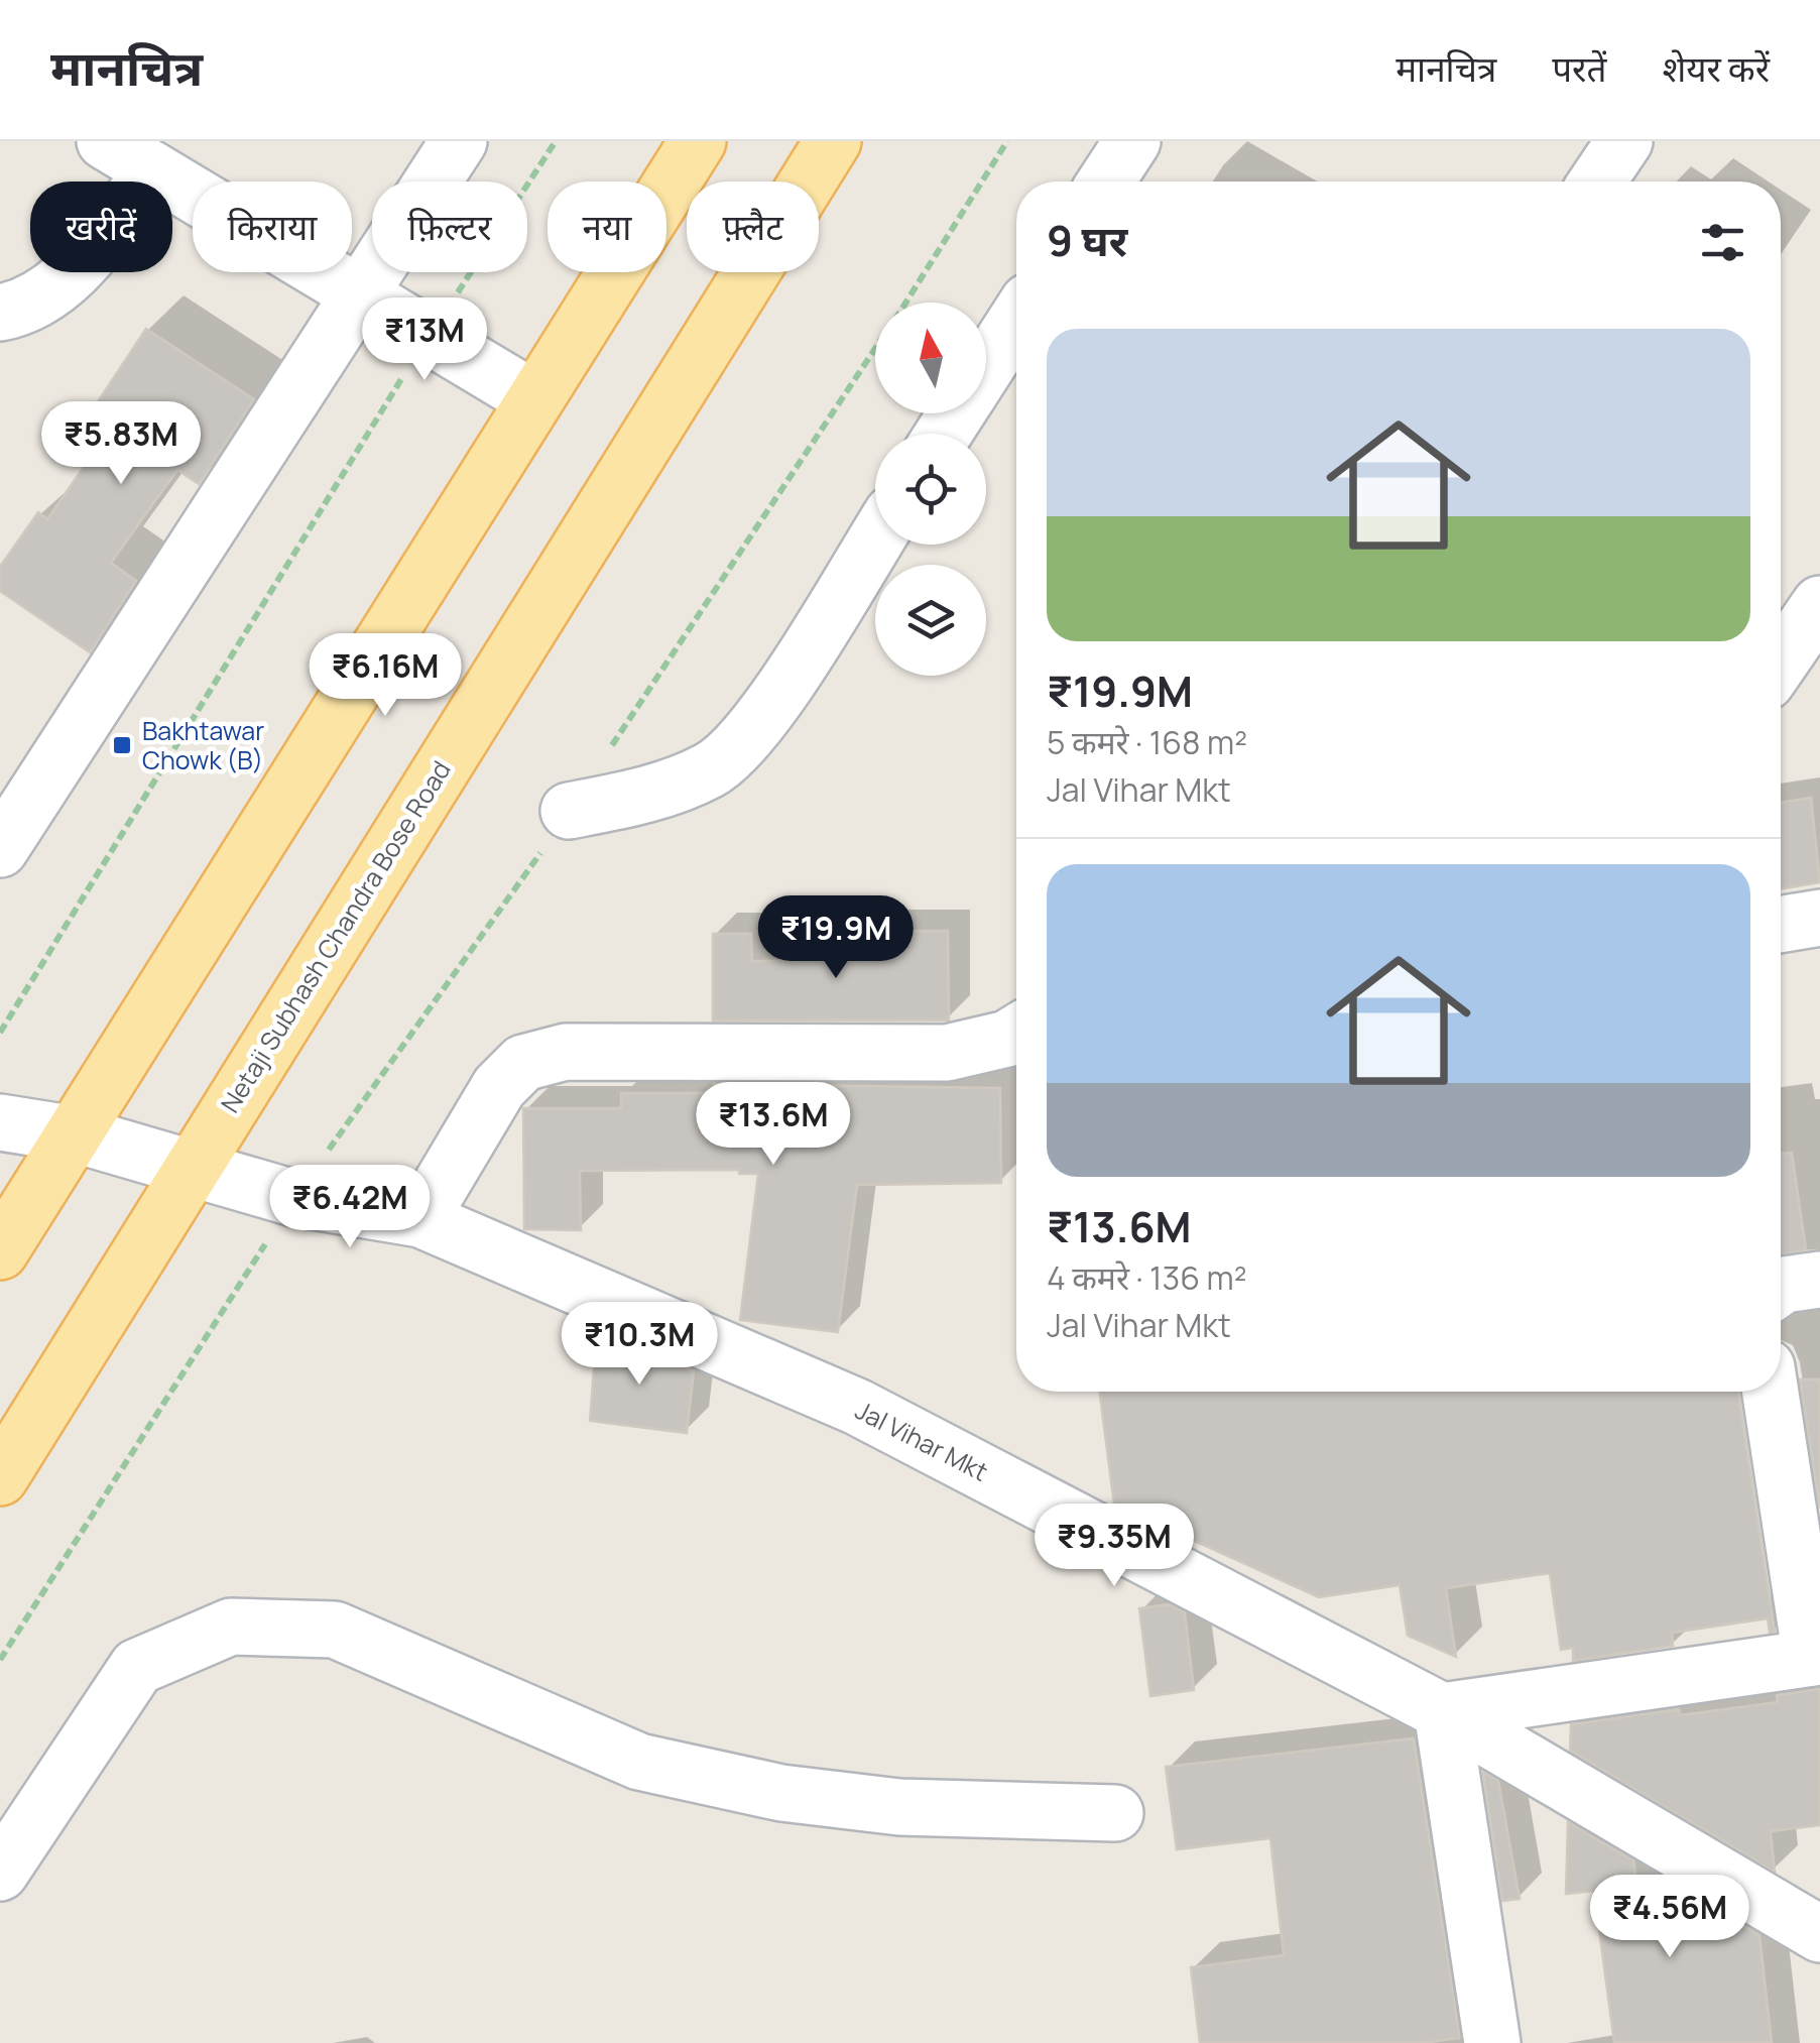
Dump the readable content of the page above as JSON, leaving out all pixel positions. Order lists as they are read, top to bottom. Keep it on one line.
{"streets":{"main road":["Netaji Subhash Chandra Bose Road"],"street":["Jal Vihar Mkt"]},"crossings":[["Netaji Subhash Chandra Bose Road","Jal Vihar Mkt"]],"places":{"transit":["Bakhtawar Chowk (B)"]},"north":"top","page":{"header":"मानचित्र","nav":["मानचित्र","परतें","शेयर करें"],"chip":["खरीदें","किराया","फ़िल्टर","नया","फ़्लैट"],"heading":"9 घर","price":["₹13M","₹5.83M","₹6.16M","₹19.9M","₹13.6M","₹6.42M","₹10.3M","₹9.35M","₹4.56M"],"list":[{"name":"₹19.9M","note":"5 कमरे · 168 m² · Jal Vihar Mkt"},{"name":"₹13.6M","note":"4 कमरे · 136 m² · Jal Vihar Mkt"}]}}
